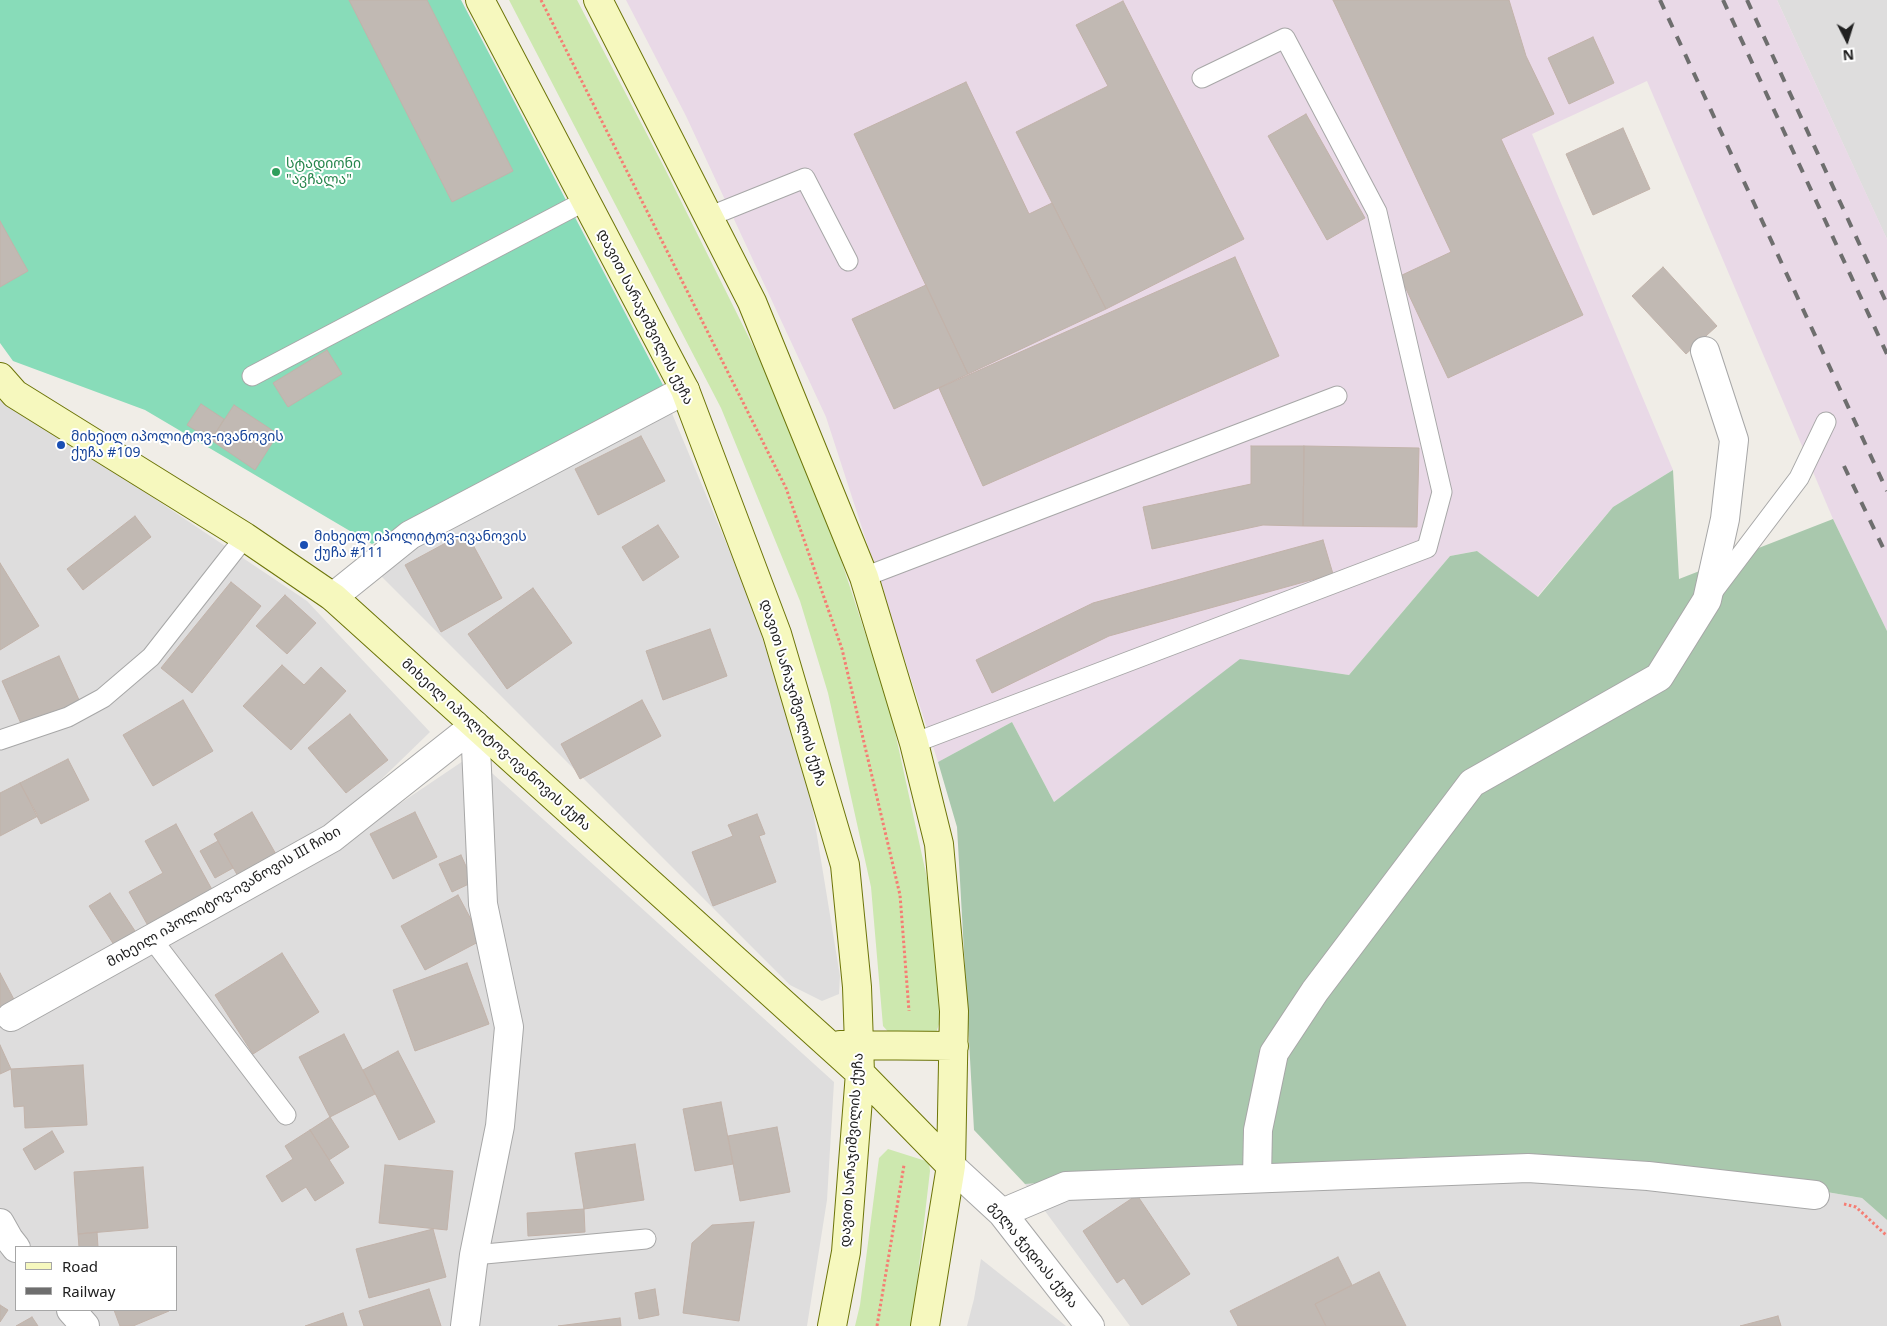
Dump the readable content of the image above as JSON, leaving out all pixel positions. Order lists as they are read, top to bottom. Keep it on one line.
{"streets":{"main road":["დავით სარაჯიშვილის ქუჩა","მიხეილ იპოლიტოვ-ივანოვის ქუჩა"],"street":["მიხეილ იპოლიტოვ-ივანოვის III ჩიხი","გელა ჭედიას ქუჩა"]},"crossings":[["დავით სარაჯიშვილის ქუჩა","მიხეილ იპოლიტოვ-ივანოვის ქუჩა"],["მიხეილ იპოლიტოვ-ივანოვის ქუჩა","მიხეილ იპოლიტოვ-ივანოვის III ჩიხი"],["მიხეილ იპოლიტოვ-ივანოვის ქუჩა","გელა ჭედიას ქუჩა"]],"places":["სტადიონი \"ავჩალა\"","მიხეილ იპოლიტოვ-ივანოვის ქუჩა #109","მიხეილ იპოლიტოვ-ივანოვის ქუჩა #111"],"legend":["Road","Railway"],"north":"bottom"}
